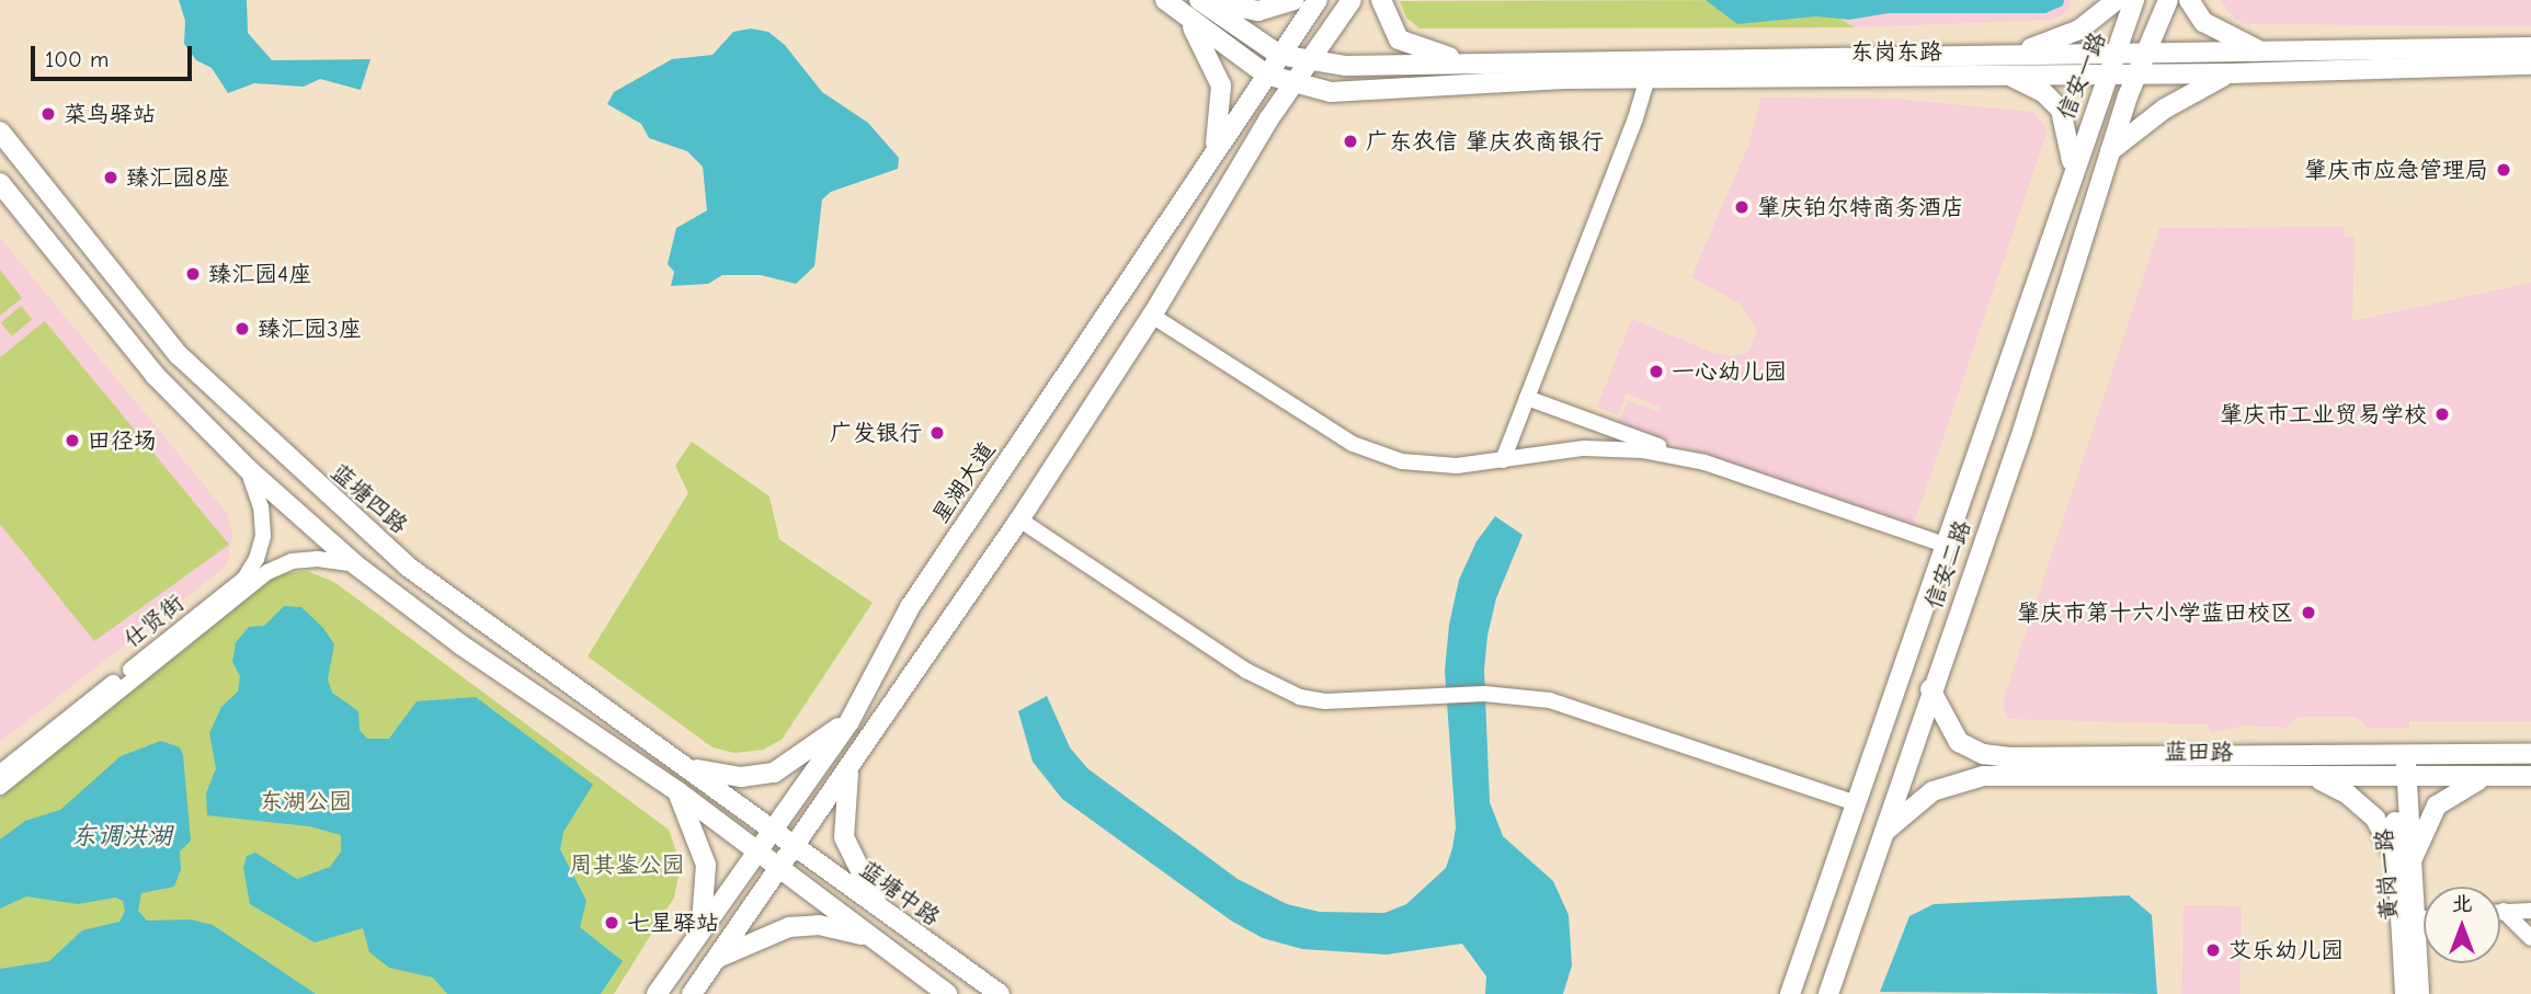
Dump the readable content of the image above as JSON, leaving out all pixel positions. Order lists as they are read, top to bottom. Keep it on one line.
{"streets":{"main road":["东岗东路","信安一路","星湖大道","蓝塘四路","信安二路","蓝田路","黄岗一路","蓝塘中路"],"street":["仕贤街"]},"crossings":[["东岗东路","信安一路"],["东岗东路","星湖大道"],["信安一路","信安二路"],["星湖大道","蓝塘四路"],["星湖大道","蓝塘中路"],["蓝塘四路","蓝塘中路"],["信安二路","蓝田路"],["蓝田路","黄岗一路"]],"water":["东调洪湖"],"parks":["东湖公园","周其鉴公园"],"places":["菜鸟驿站","广东农信 肇庆农商银行","肇庆市应急管理局","臻汇园8座","肇庆铂尔特商务酒店","臻汇园4座","臻汇园3座","一心幼儿园","肇庆市工业贸易学校","广发银行","田径场","肇庆市第十六小学蓝田校区","七星驿站","艾乐幼儿园"],"scale_bar":"100 m","north":"top"}
